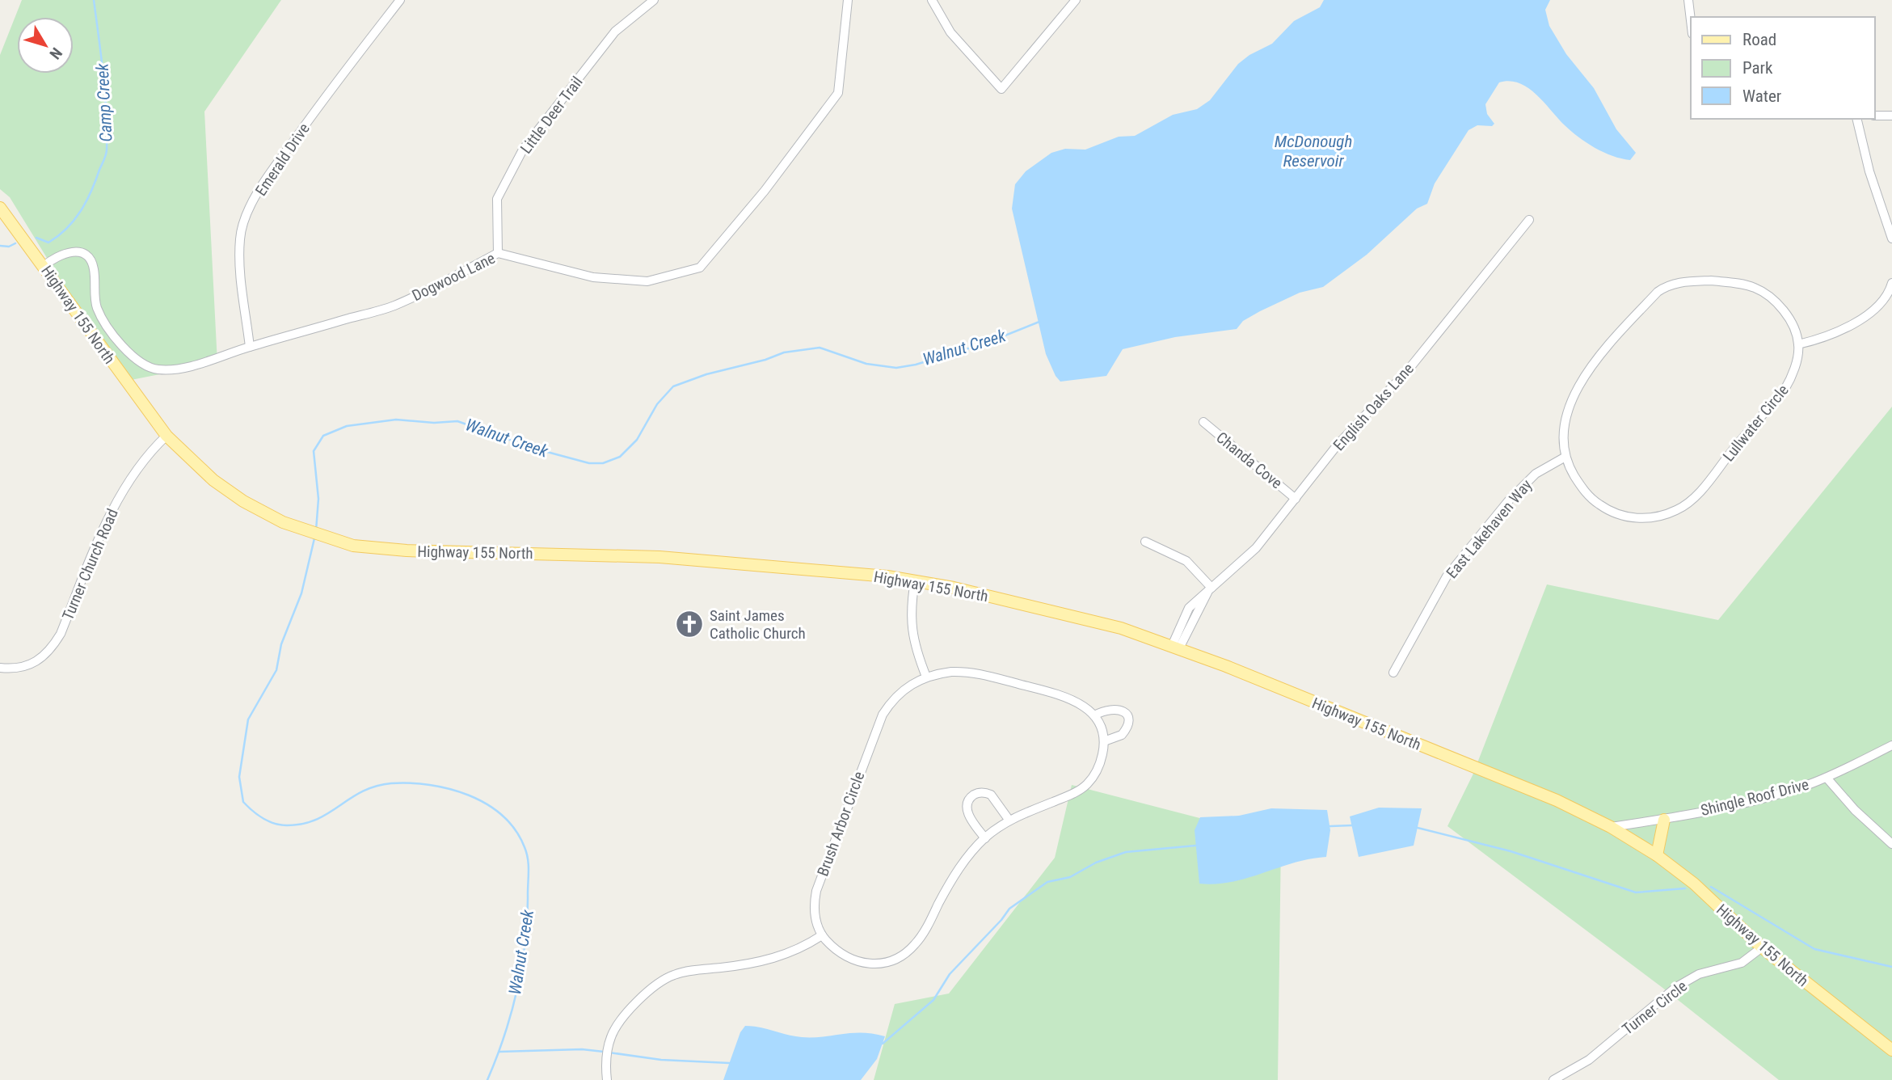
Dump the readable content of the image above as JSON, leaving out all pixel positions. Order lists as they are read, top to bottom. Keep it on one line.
{"streets":{"main road":["Highway 155 North"],"street":["Little Deer Trail","Emerald Drive","Dogwood Lane","English Oaks Lane","Lullwater Circle","Chanda Cove","East Lakehaven Way","Turner Church Road","Shingle Roof Drive","Brush Arbor Circle","Turner Circle"]},"crossings":[["Little Deer Trail","Dogwood Lane"],["Emerald Drive","Dogwood Lane"],["Dogwood Lane","Highway 155 North"],["Highway 155 North","English Oaks Lane"],["Highway 155 North","Turner Church Road"],["Highway 155 North","Shingle Roof Drive"],["Highway 155 North","Turner Circle"],["English Oaks Lane","Chanda Cove"],["Lullwater Circle","East Lakehaven Way"]],"water":["Camp Creek","McDonough Reservoir","Walnut Creek"],"places":{"church":["Saint James Catholic Church"]},"legend":["Road","Park","Water"],"north":"bottom right"}
